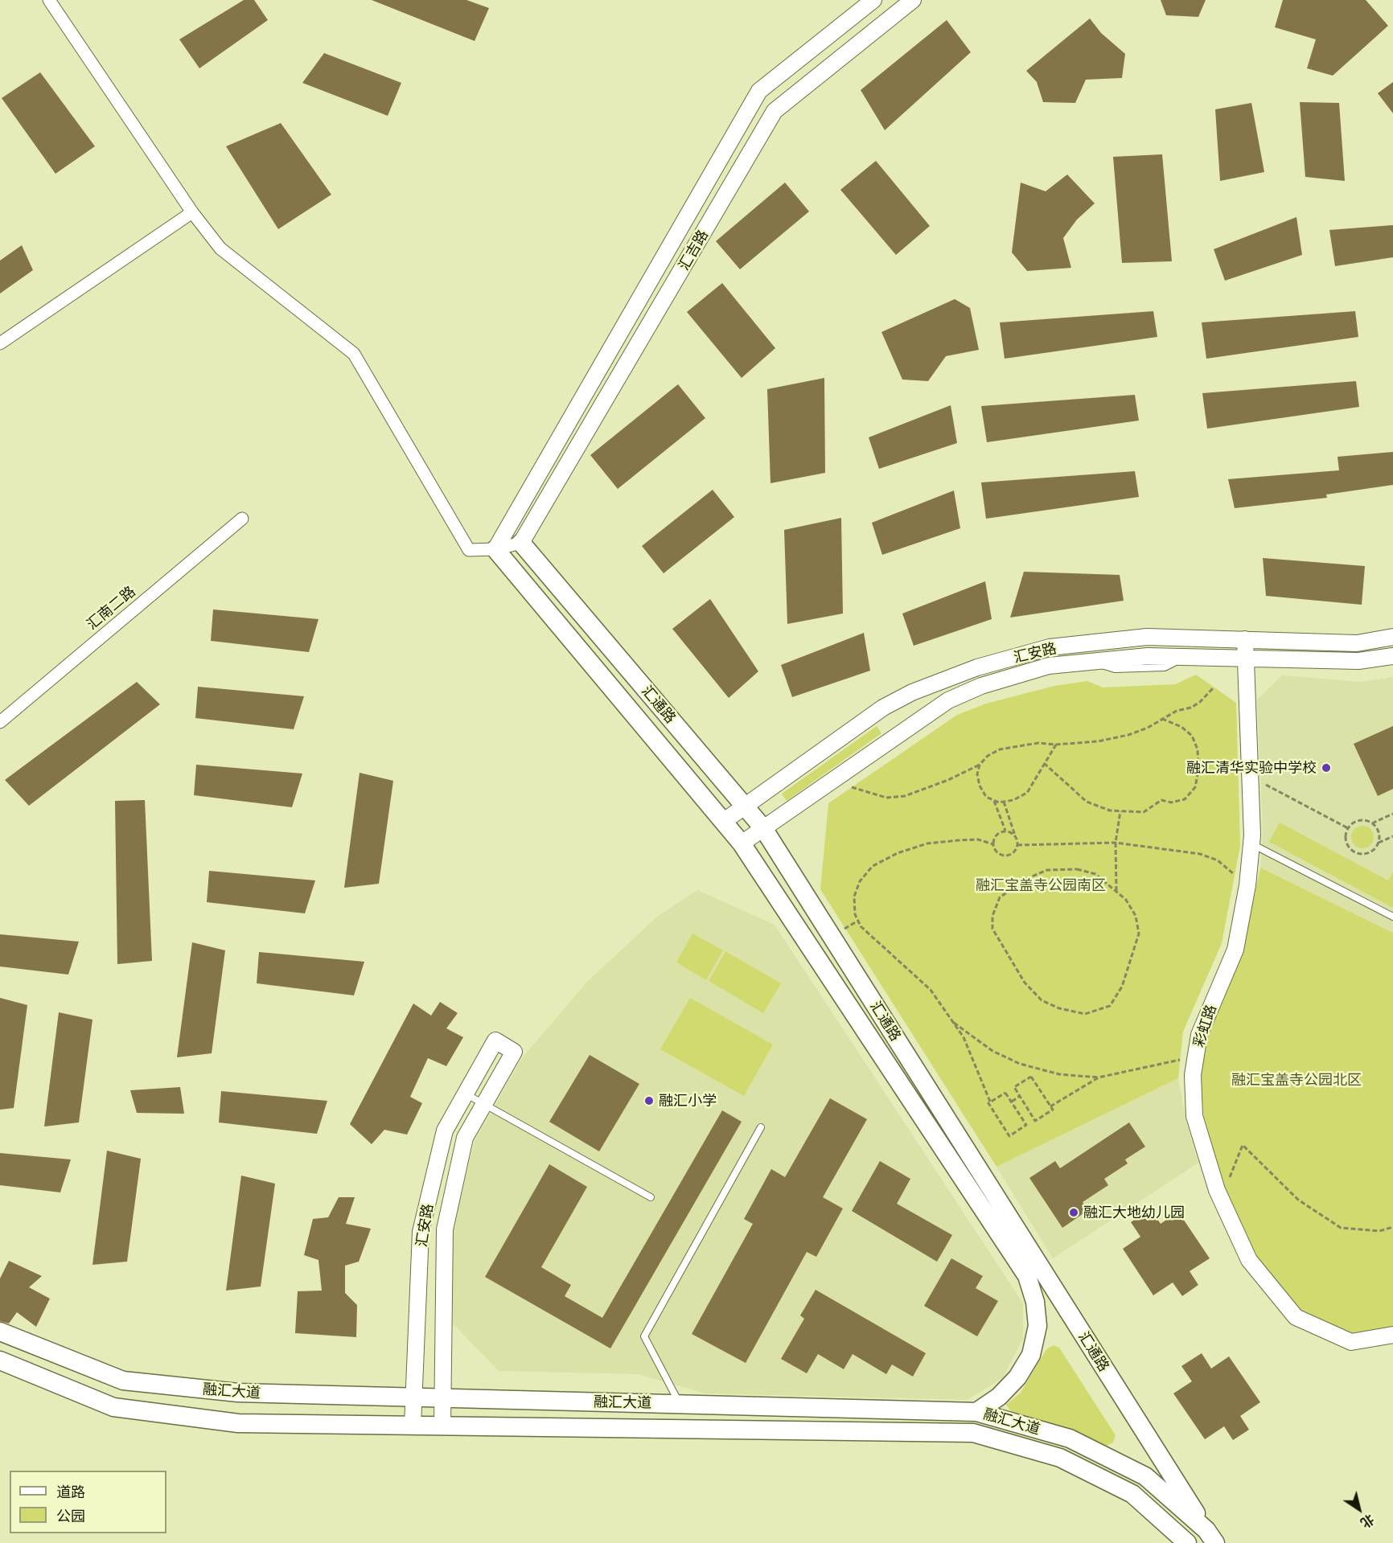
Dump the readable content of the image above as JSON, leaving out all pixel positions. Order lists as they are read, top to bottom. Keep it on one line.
{"streets":{"main road":["汇通路","融汇大道"],"street":["汇吉路","汇南二路","汇安路","彩虹路"]},"crossings":[["汇吉路","汇通路"],["汇安路","汇通路"],["汇安路","彩虹路"],["汇安路","融汇大道"],["汇通路","融汇大道"]],"parks":["融汇宝盖寺公园南区","融汇宝盖寺公园北区"],"places":["融汇清华实验中学校","融汇小学","融汇大地幼儿园"],"legend":["道路","公园"],"north":"bottom right"}
